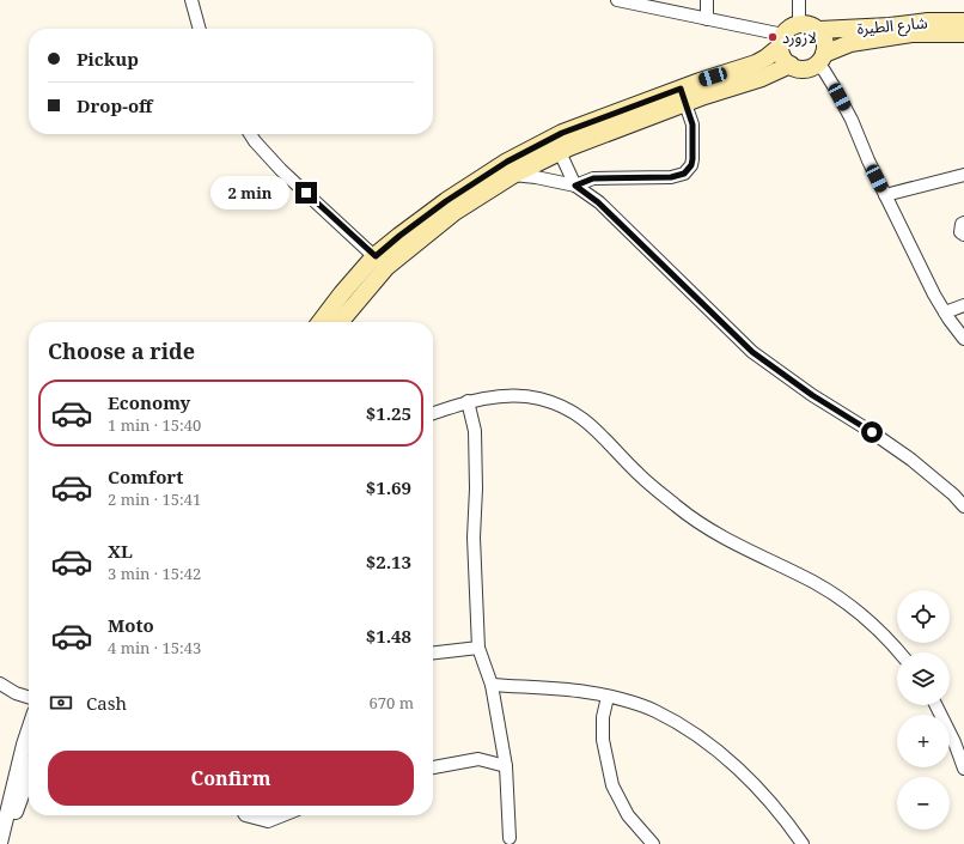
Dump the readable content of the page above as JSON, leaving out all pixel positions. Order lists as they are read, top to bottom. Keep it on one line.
{"streets":{"main road":["شارع الطيرة"]},"places":["لازورد"],"page":{"banner":["Pickup","Drop-off"],"bubble":"2 min","heading":"Choose a ride","list":[{"name":"Economy","note":"1 min · 15:40","value":"$1.25"},{"name":"Comfort","note":"2 min · 15:41","value":"$1.69"},{"name":"XL","note":"3 min · 15:42","value":"$2.13"},{"name":"Moto","note":"4 min · 15:43","value":"$1.48"}],"map_buttons":["+","−"],"pay":["Cash","670 m"],"buttons":"Confirm"}}
